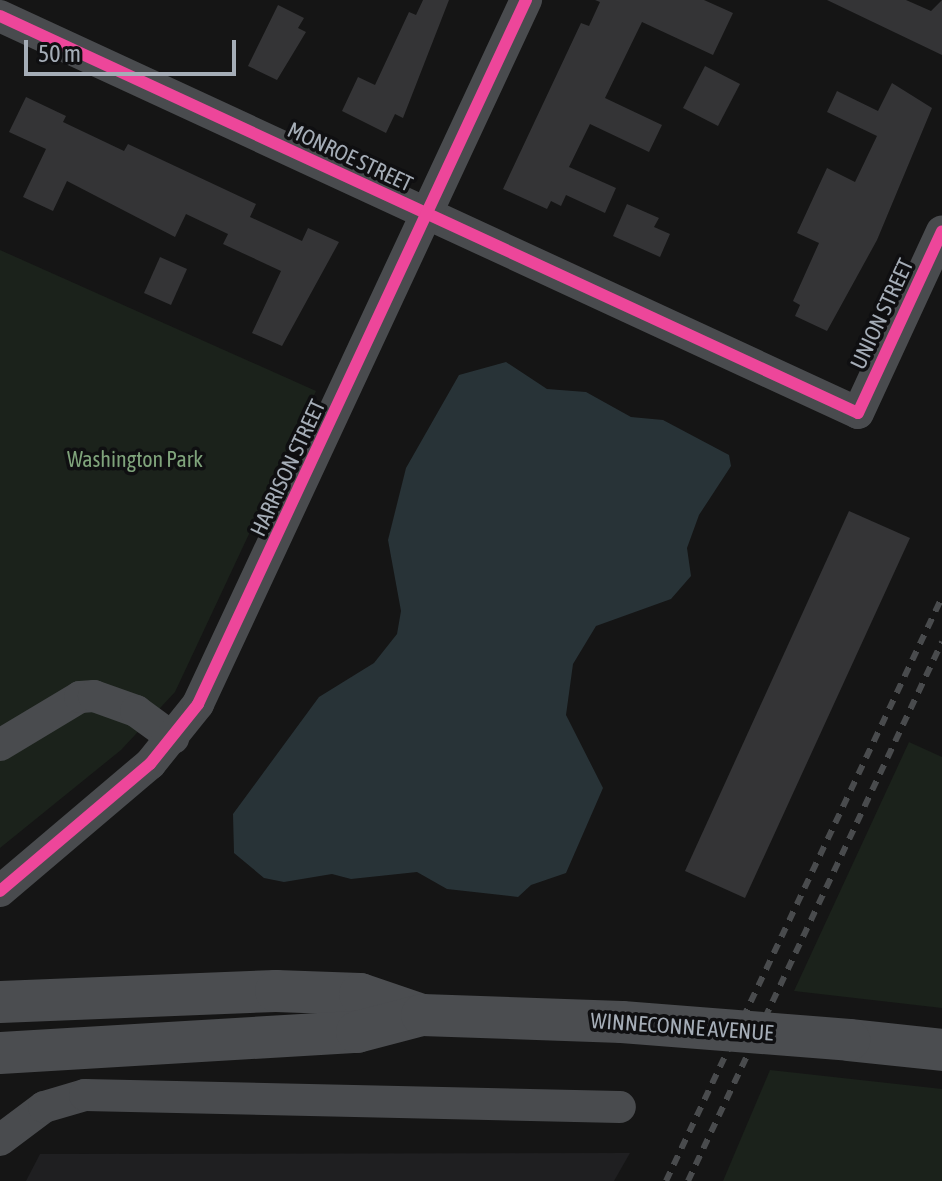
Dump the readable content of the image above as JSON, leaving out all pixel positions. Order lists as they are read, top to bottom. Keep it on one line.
{"streets":{"main road":["WINNECONNE AVENUE"],"street":["MONROE STREET","UNION STREET","HARRISON STREET"]},"crossings":[["MONROE STREET","UNION STREET"],["MONROE STREET","HARRISON STREET"]],"parks":["Washington Park"],"scale_bar":"50 m"}
